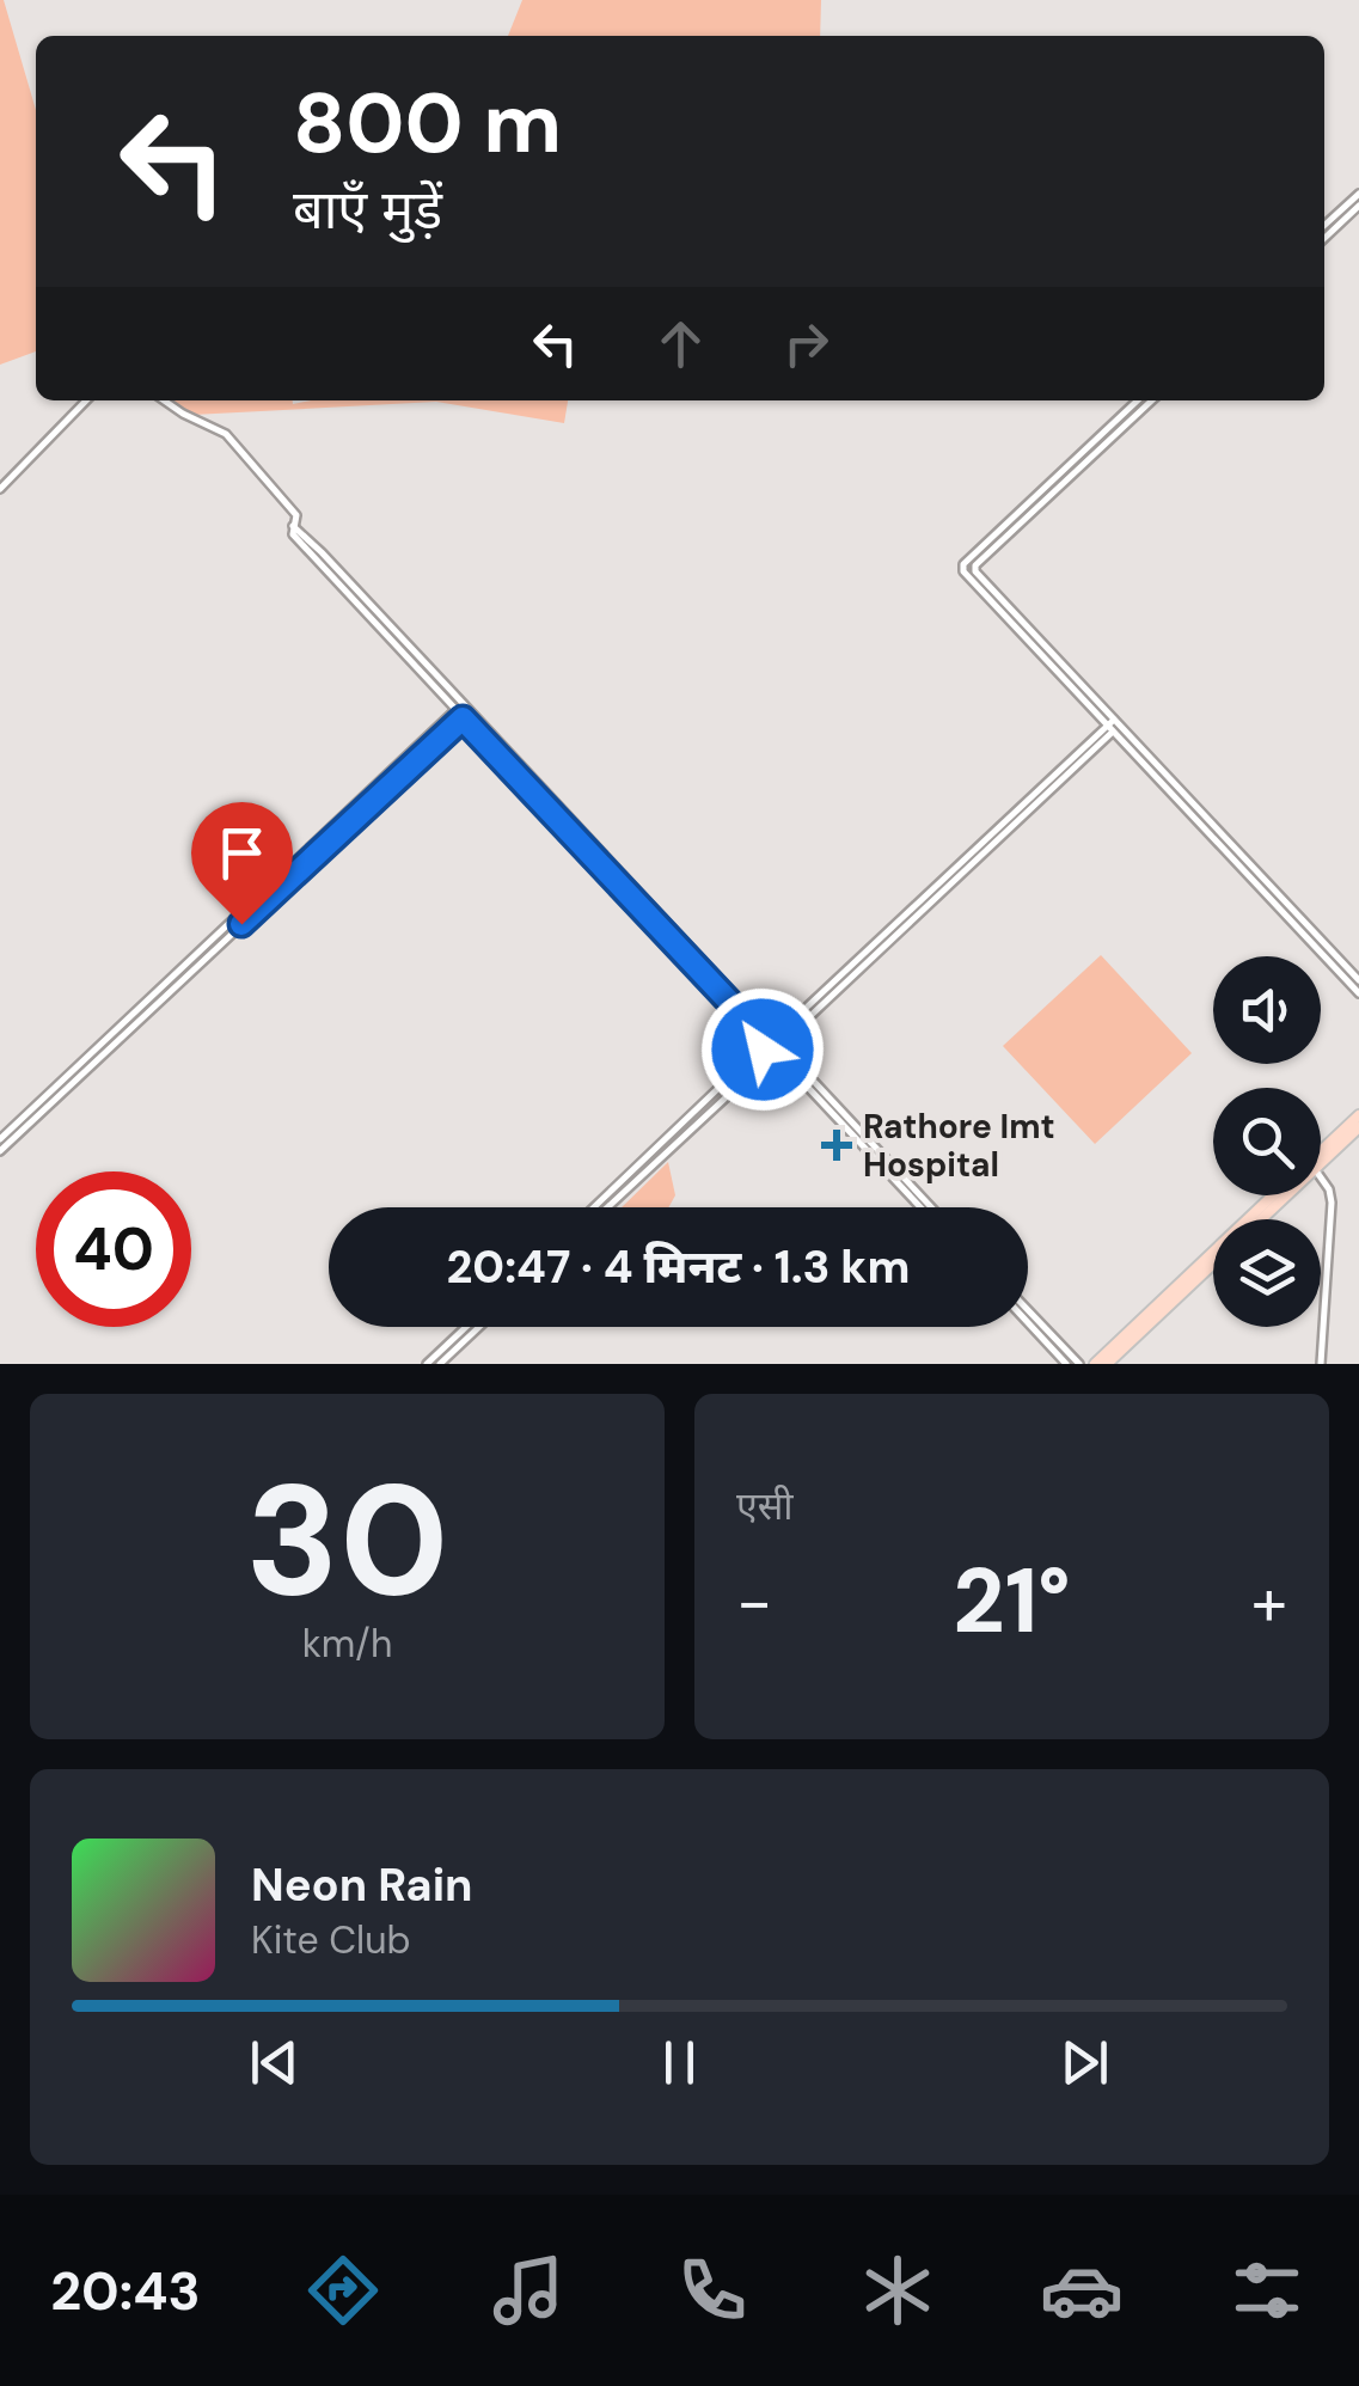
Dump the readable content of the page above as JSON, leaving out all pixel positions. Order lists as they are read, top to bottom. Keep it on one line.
{"places":{"health":["Rathore Imt Hospital"]},"page":{"turn":["800 m","बाएँ मुड़ें"],"limit":"40","trip":"20:47 · 4 मिनट · 1.3 km","tile":[["30","km/h"],"एसी"],"heat":["−","21°","+"],"song":["Neon Rain","Kite Club"],"tabs":"20:43"}}
